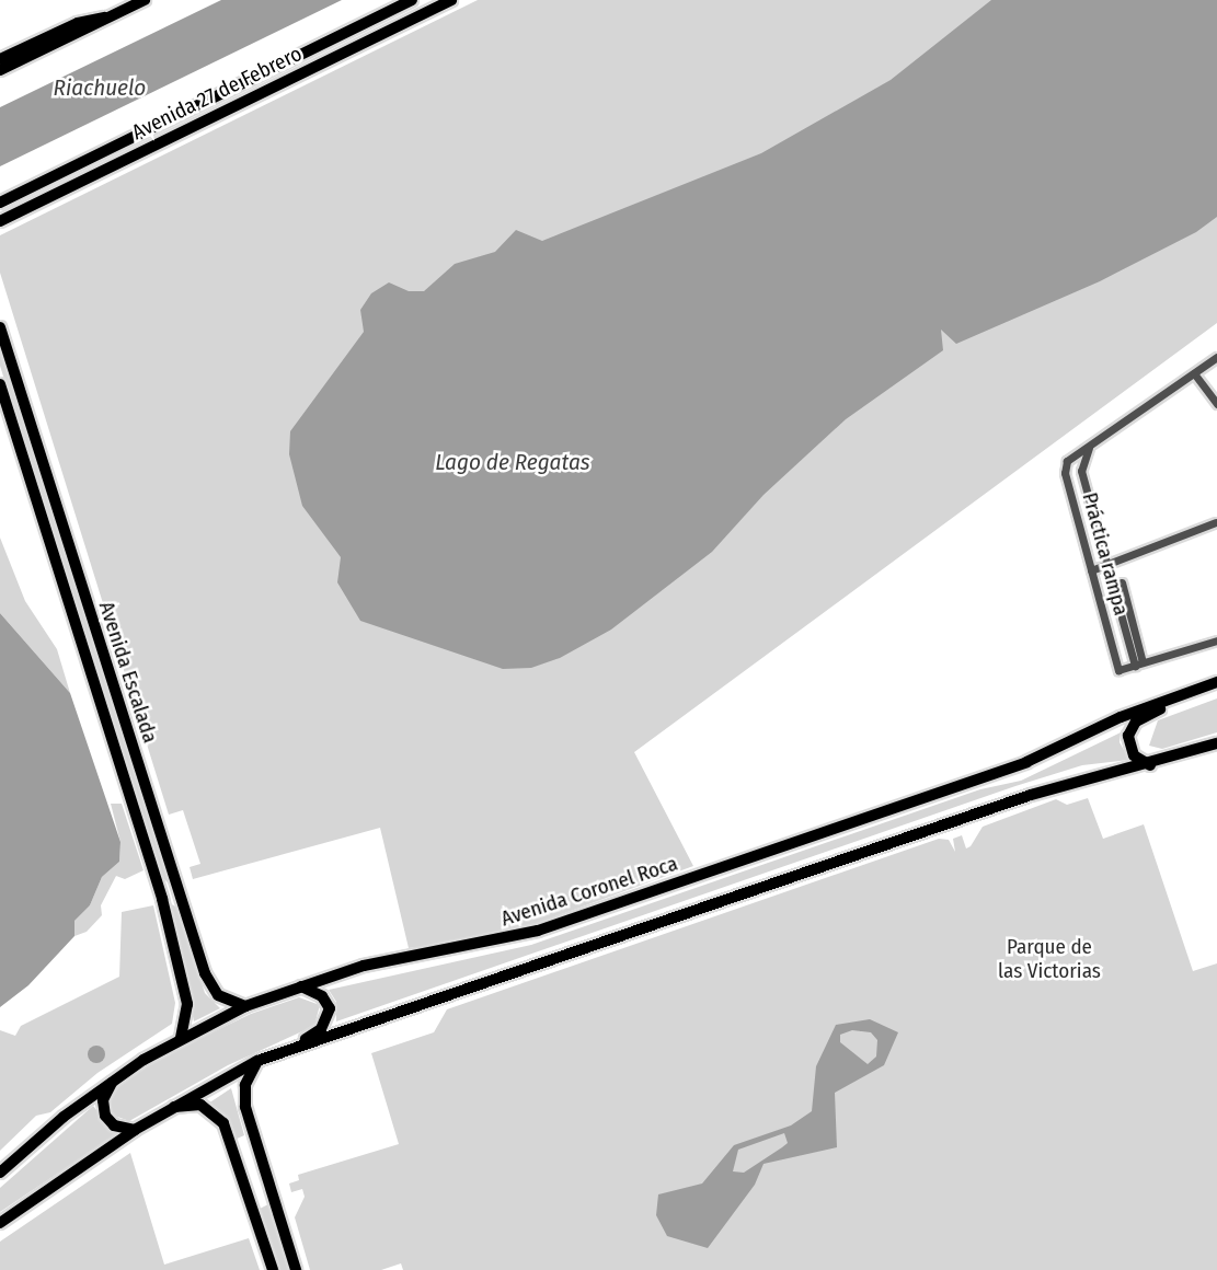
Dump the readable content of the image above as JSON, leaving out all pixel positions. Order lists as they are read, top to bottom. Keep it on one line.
{"streets":{"main road":["Avenida 27 de Febrero","Avenida Escalada","Avenida Coronel Roca"],"street":["Práctica rampa"]},"crossings":[["Avenida Escalada","Avenida Coronel Roca"]],"water":["Riachuelo","Lago de Regatas"],"parks":["Parque de las Victorias"]}
